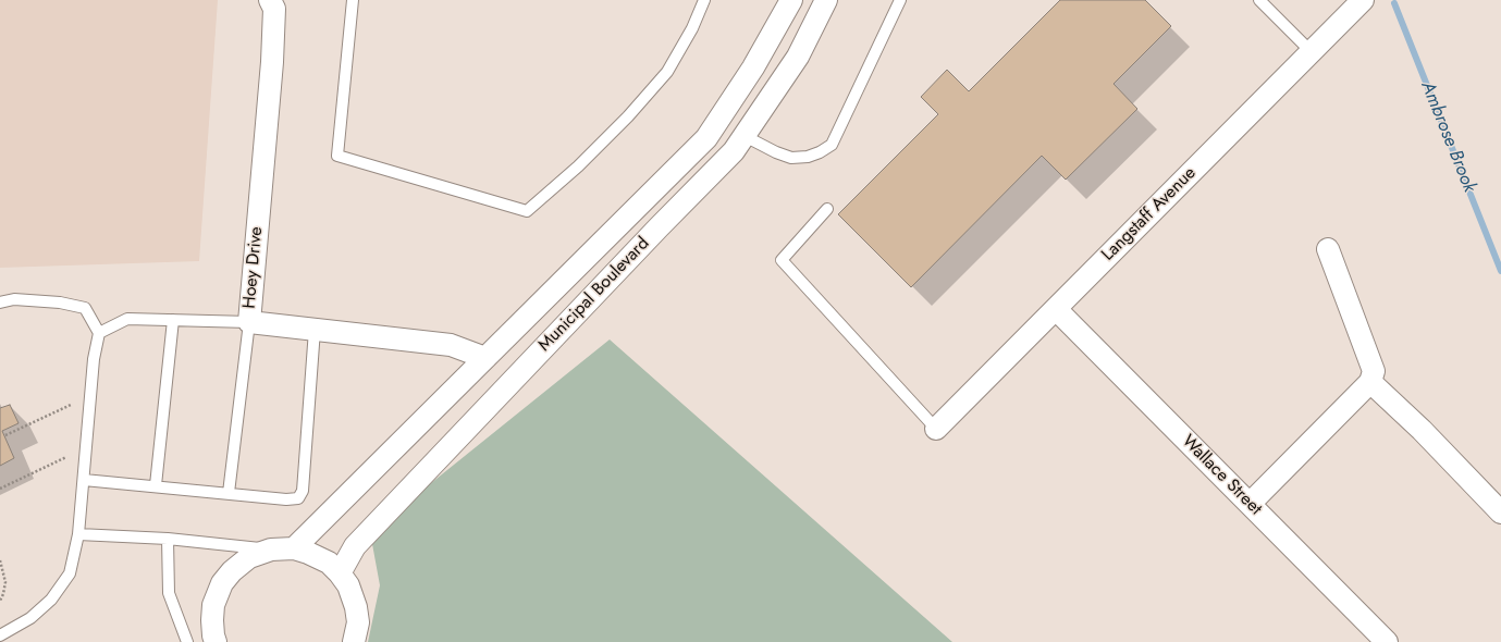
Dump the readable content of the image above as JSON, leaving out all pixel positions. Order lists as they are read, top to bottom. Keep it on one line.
{"streets":{"street":["Langstaff Avenue","Hoey Drive","Municipal Boulevard","Wallace Street"]},"crossings":[["Langstaff Avenue","Wallace Street"],["Hoey Drive","Municipal Boulevard"]],"water":["Ambrose Brook"]}
